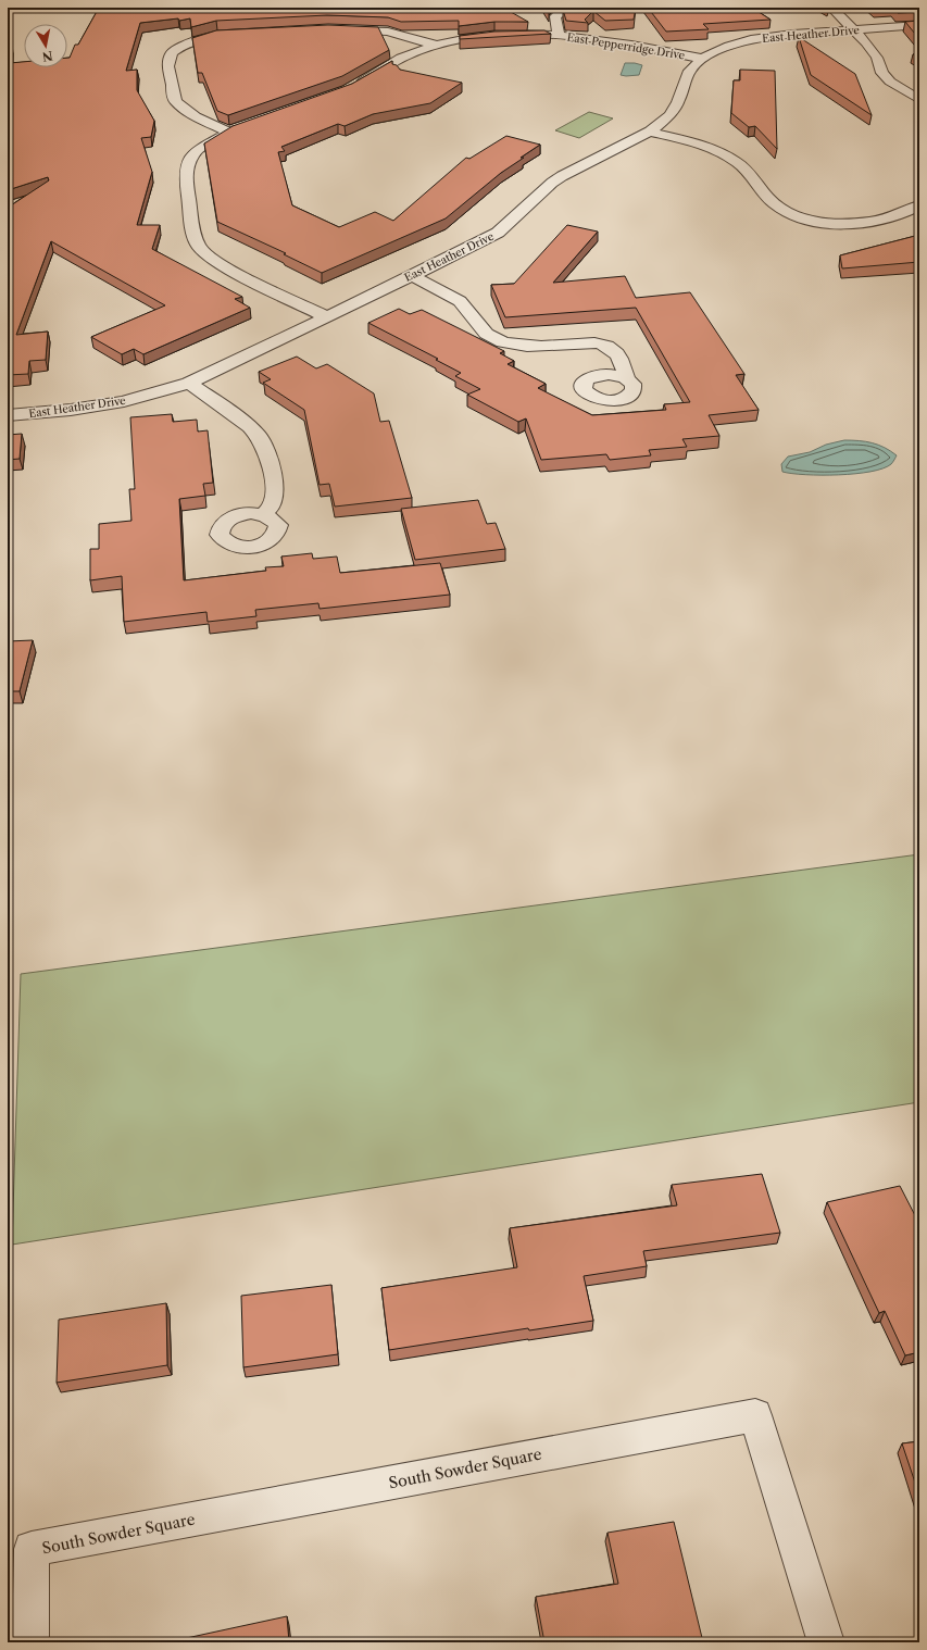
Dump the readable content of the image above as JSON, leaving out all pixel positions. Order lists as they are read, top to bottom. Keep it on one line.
{"streets":{"street":["East Heather Drive","East Pepperridge Drive","South Sowder Square"]},"crossings":[["East Heather Drive","East Pepperridge Drive"]],"north":"bottom"}
